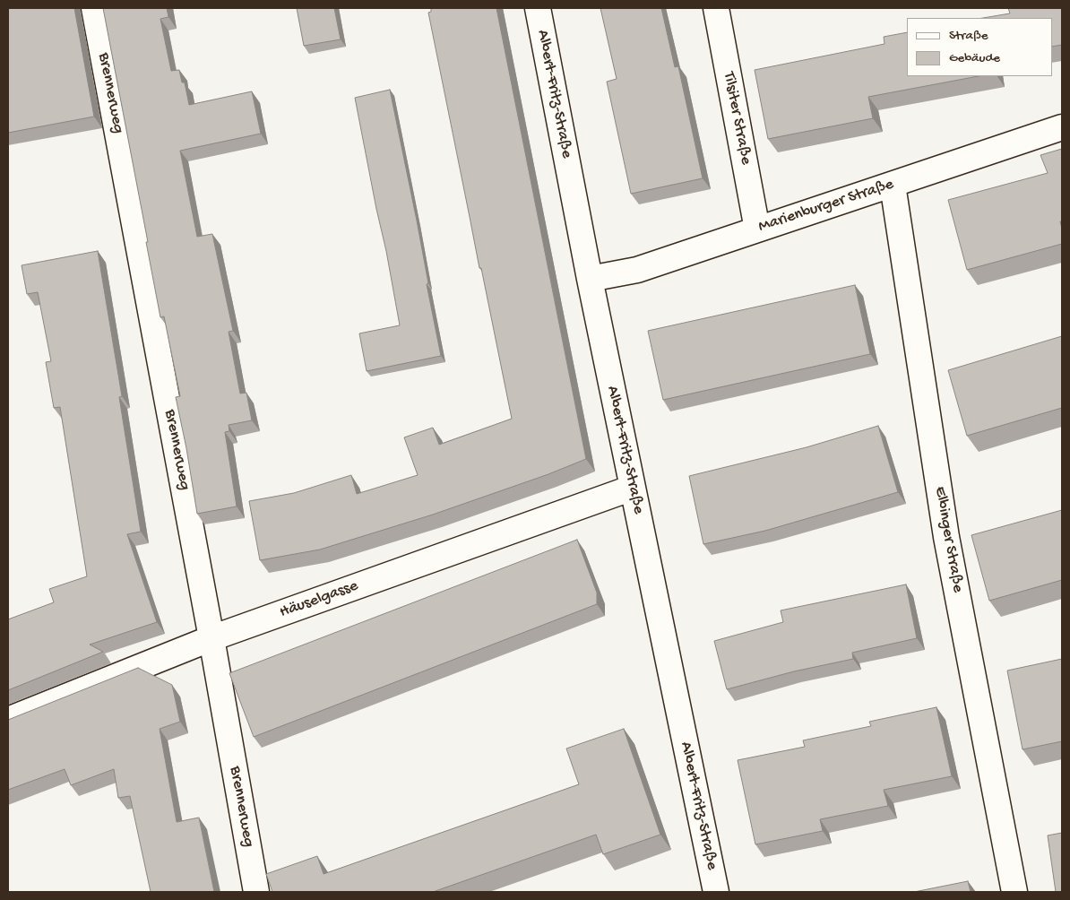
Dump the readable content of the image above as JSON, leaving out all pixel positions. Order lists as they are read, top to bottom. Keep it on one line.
{"streets":{"street":["Brennerweg","Albert-Fritz-Straße","Tilsiter Straße","Marienburger Straße","Elbinger Straße","Häuselgasse"]},"crossings":[["Brennerweg","Häuselgasse"],["Albert-Fritz-Straße","Marienburger Straße"],["Albert-Fritz-Straße","Häuselgasse"],["Tilsiter Straße","Marienburger Straße"],["Marienburger Straße","Elbinger Straße"]],"legend":["Straße","Gebäude"]}
